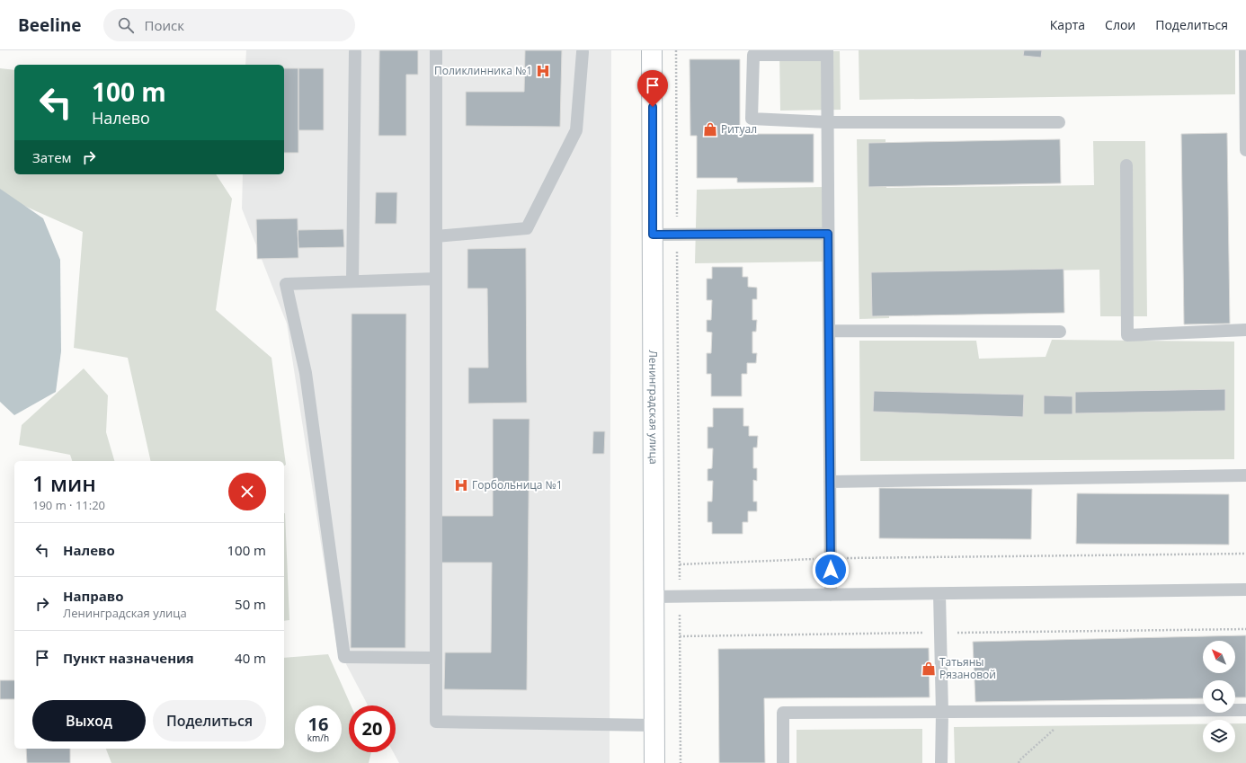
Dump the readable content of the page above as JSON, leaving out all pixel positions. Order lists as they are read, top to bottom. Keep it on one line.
{"streets":{"street":["Ленинградская улица"]},"places":{"hospital":["Поликлинника №1","Горбольница №1"],"shop":["Ритуал","Татьяны Рязановой"]},"north":"top left","page":{"header":"Beeline","search":"Поиск","nav":["Карта","Слои","Поделиться"],"turn":["100 m","Налево"],"then":"Затем","heading":["1 мин","190 m · 11:20"],"list":[{"name":"Налево","value":"100 m"},{"name":"Направо","note":"Ленинградская улица","value":"50 m"},{"name":"Пункт назначения","value":"40 m"}],"buttons":["Выход","Поделиться"],"speed":"16 km/h","limit":"20"}}
